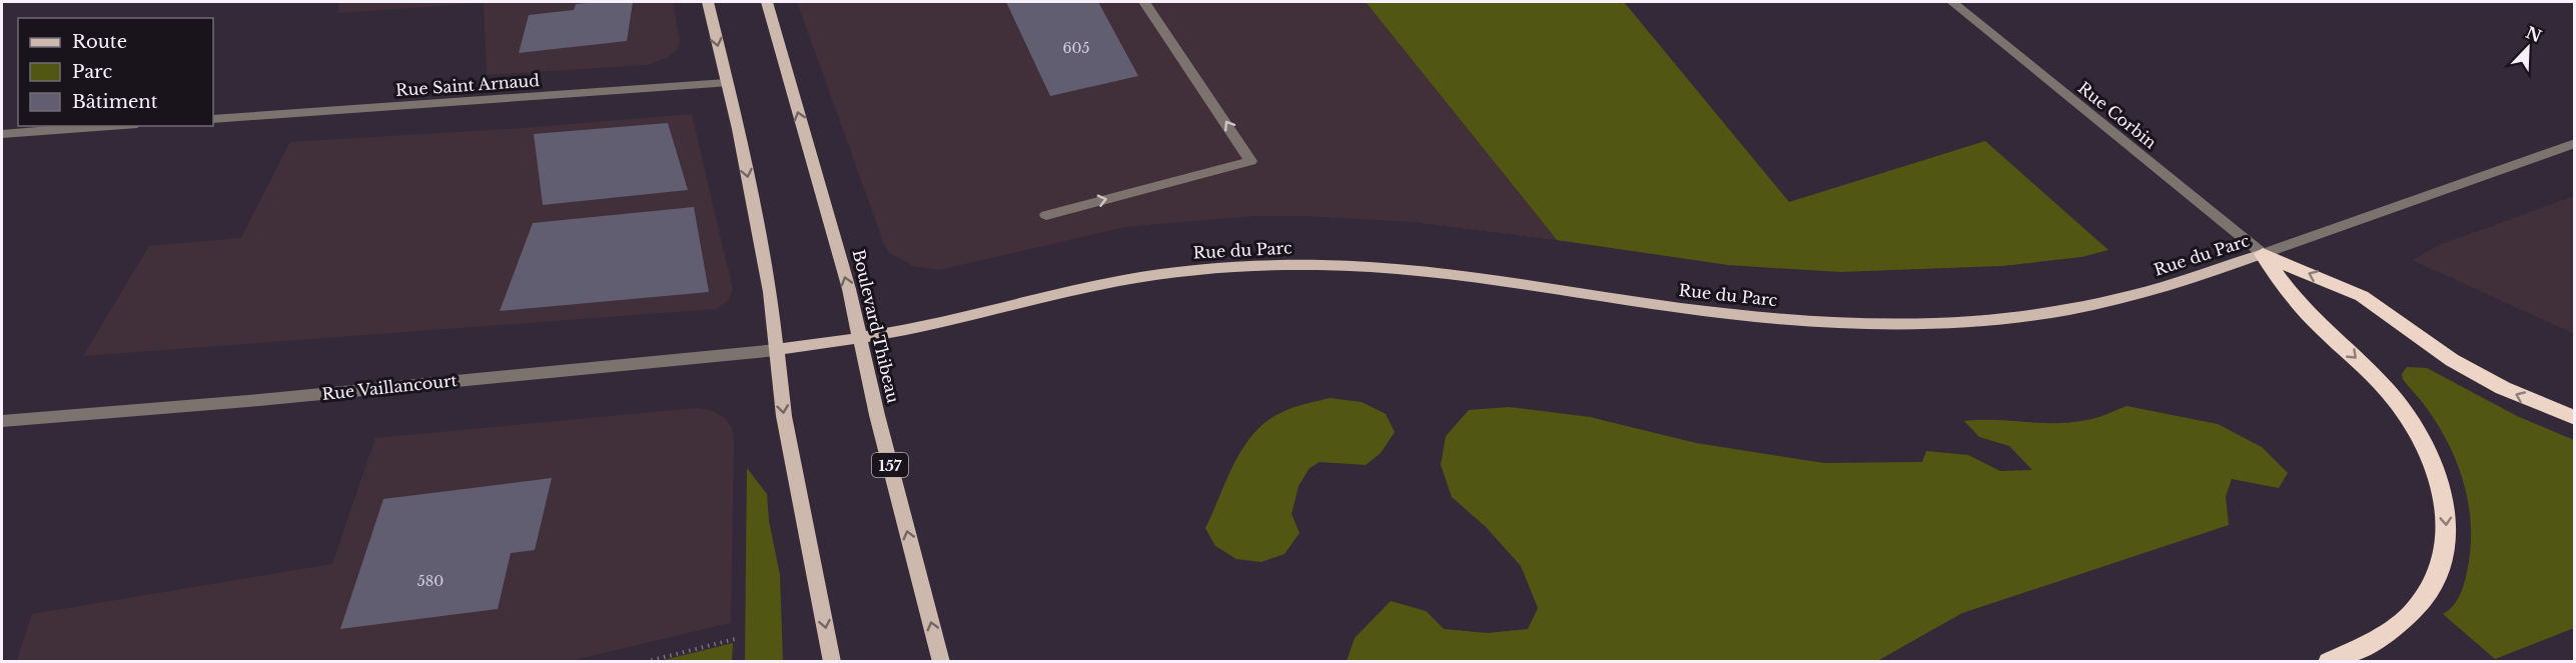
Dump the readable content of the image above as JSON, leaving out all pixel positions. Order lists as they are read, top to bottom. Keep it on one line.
{"streets":{"main road":["Rue du Parc","Boulevard Thibeau","157"],"street":["Rue Saint Arnaud","Rue Corbin","Rue Vaillancourt"]},"crossings":[["Rue Corbin","Rue du Parc"],["Rue du Parc","Boulevard Thibeau"],["Rue du Parc","Rue Vaillancourt"]],"house_numbers":["605","580"],"legend":["Route","Parc","Bâtiment"],"north":"top right"}
